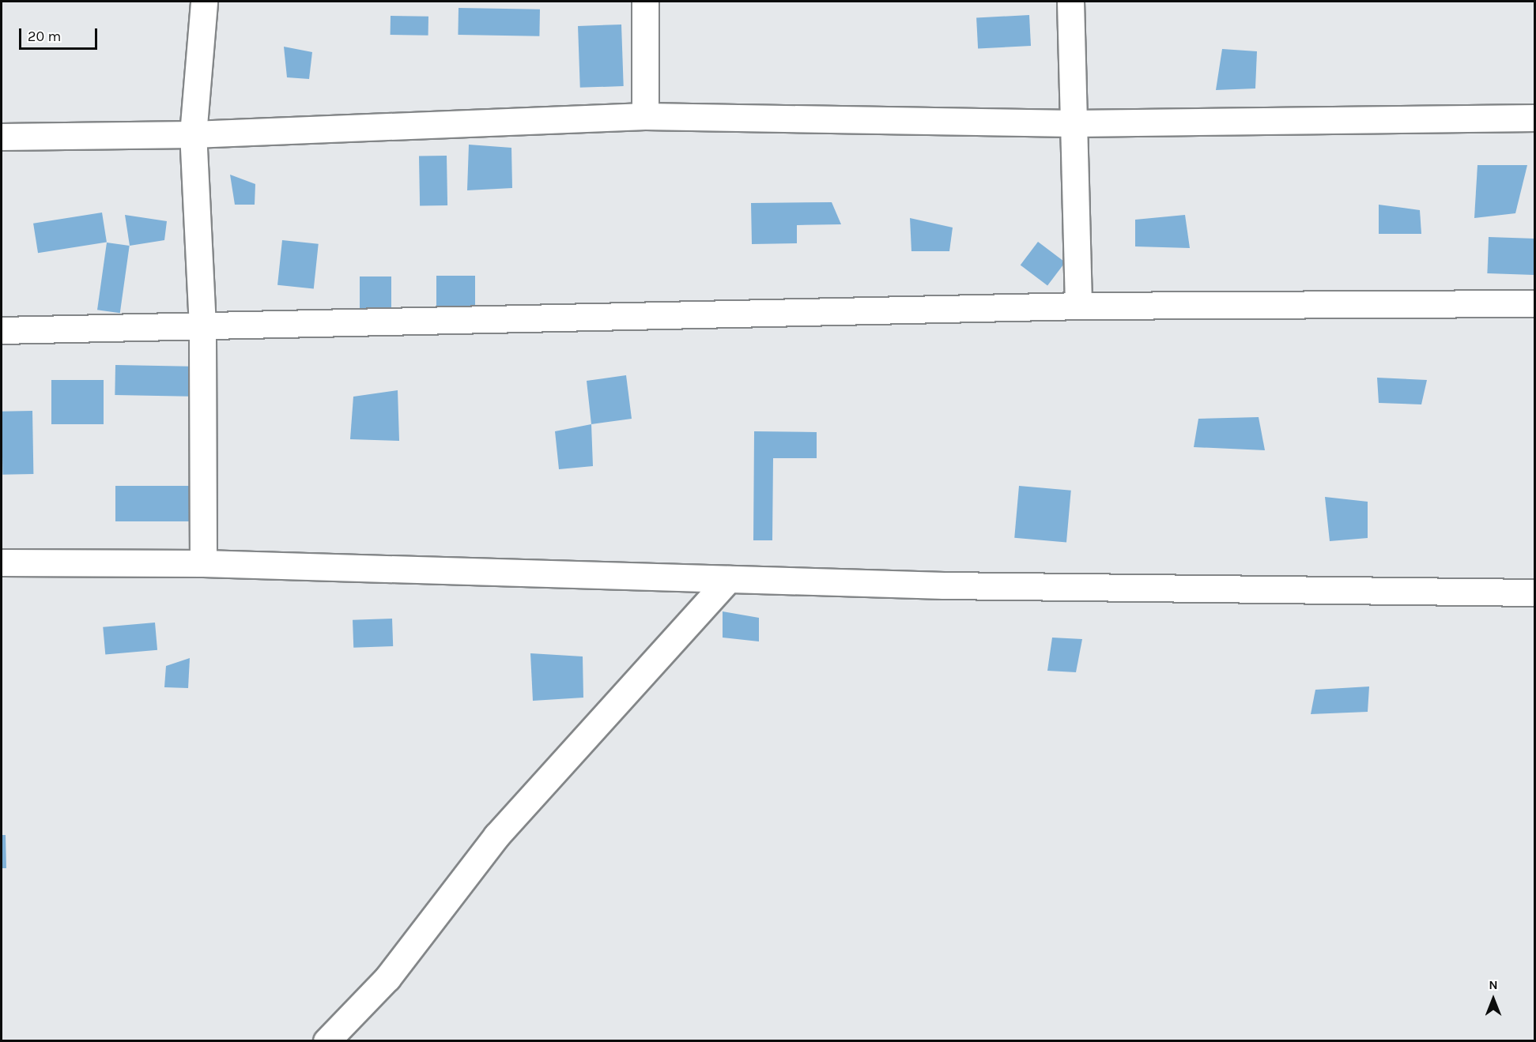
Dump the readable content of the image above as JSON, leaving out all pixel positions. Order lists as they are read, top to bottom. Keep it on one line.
{"scale_bar":"20 m","north":"top"}
